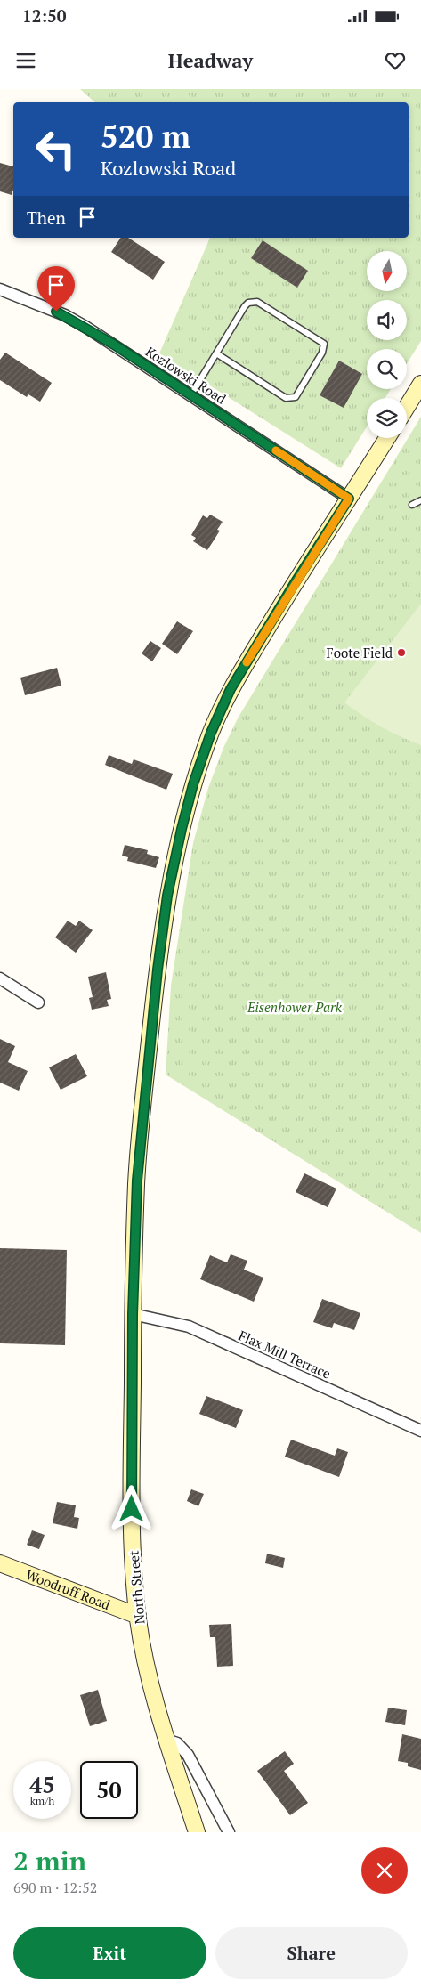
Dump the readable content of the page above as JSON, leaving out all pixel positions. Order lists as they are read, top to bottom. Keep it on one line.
{"streets":{"main road":["North Street","Woodruff Road"],"street":["Kozlowski Road","Flax Mill Terrace"]},"crossings":[["Kozlowski Road","North Street"],["Flax Mill Terrace","North Street"],["North Street","Woodruff Road"]],"parks":["Eisenhower Park"],"places":["Foote Field"],"north":"bottom","page":{"status":"12:50","header":"Headway","turn":["520 m","Kozlowski Road"],"then":"Then","speed":"45 km/h","limit":"50","heading":["2 min","690 m · 12:52"],"buttons":["Exit","Share"]}}
